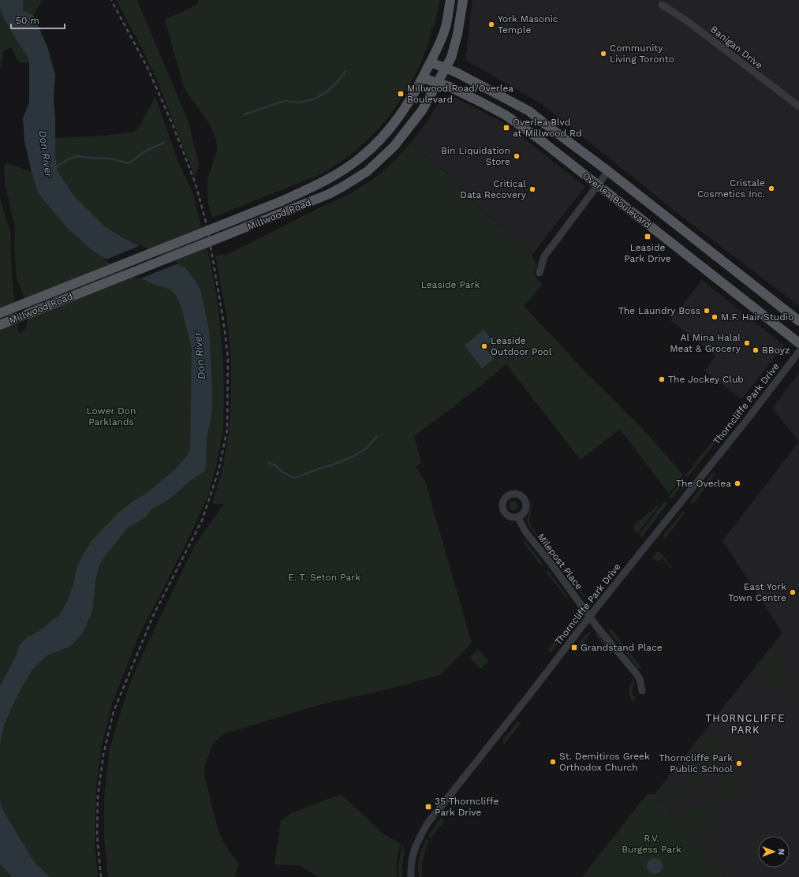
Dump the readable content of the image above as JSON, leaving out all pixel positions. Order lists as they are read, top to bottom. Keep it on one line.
{"streets":{"main road":["Overlea Boulevard","Millwood Road"],"street":["Banigan Drive","Thorncliffe Park Drive","Milepost Place"]},"crossings":[["Overlea Boulevard","Millwood Road"],["Thorncliffe Park Drive","Milepost Place"]],"districts":["THORNCLIFFE PARK"],"water":["Don River"],"parks":["Leaside Park","Lower Don Parklands","E. T. Seton Park","R.V. Burgess Park"],"places":{"other":["York Masonic Temple","Community Living Toronto","Bin Liquidation Store","Cristale Cosmetics Inc.","Critical Data Recovery","The Laundry Boss","M.F. Hair Studio","Al Mina Halal Meat & Grocery","Leaside Outdoor Pool","BBoyz","The Jockey Club","The Overlea","East York Town Centre","St. Demitiros Greek Orthodox Church","Thorncliffe Park Public School"],"transit":["Millwood Road/Overlea Boulevard","Overlea Blvd at Millwood Rd","Leaside Park Drive","Grandstand Place","35 Thorncliffe Park Drive"]},"scale_bar":"50 m","north":"right"}
